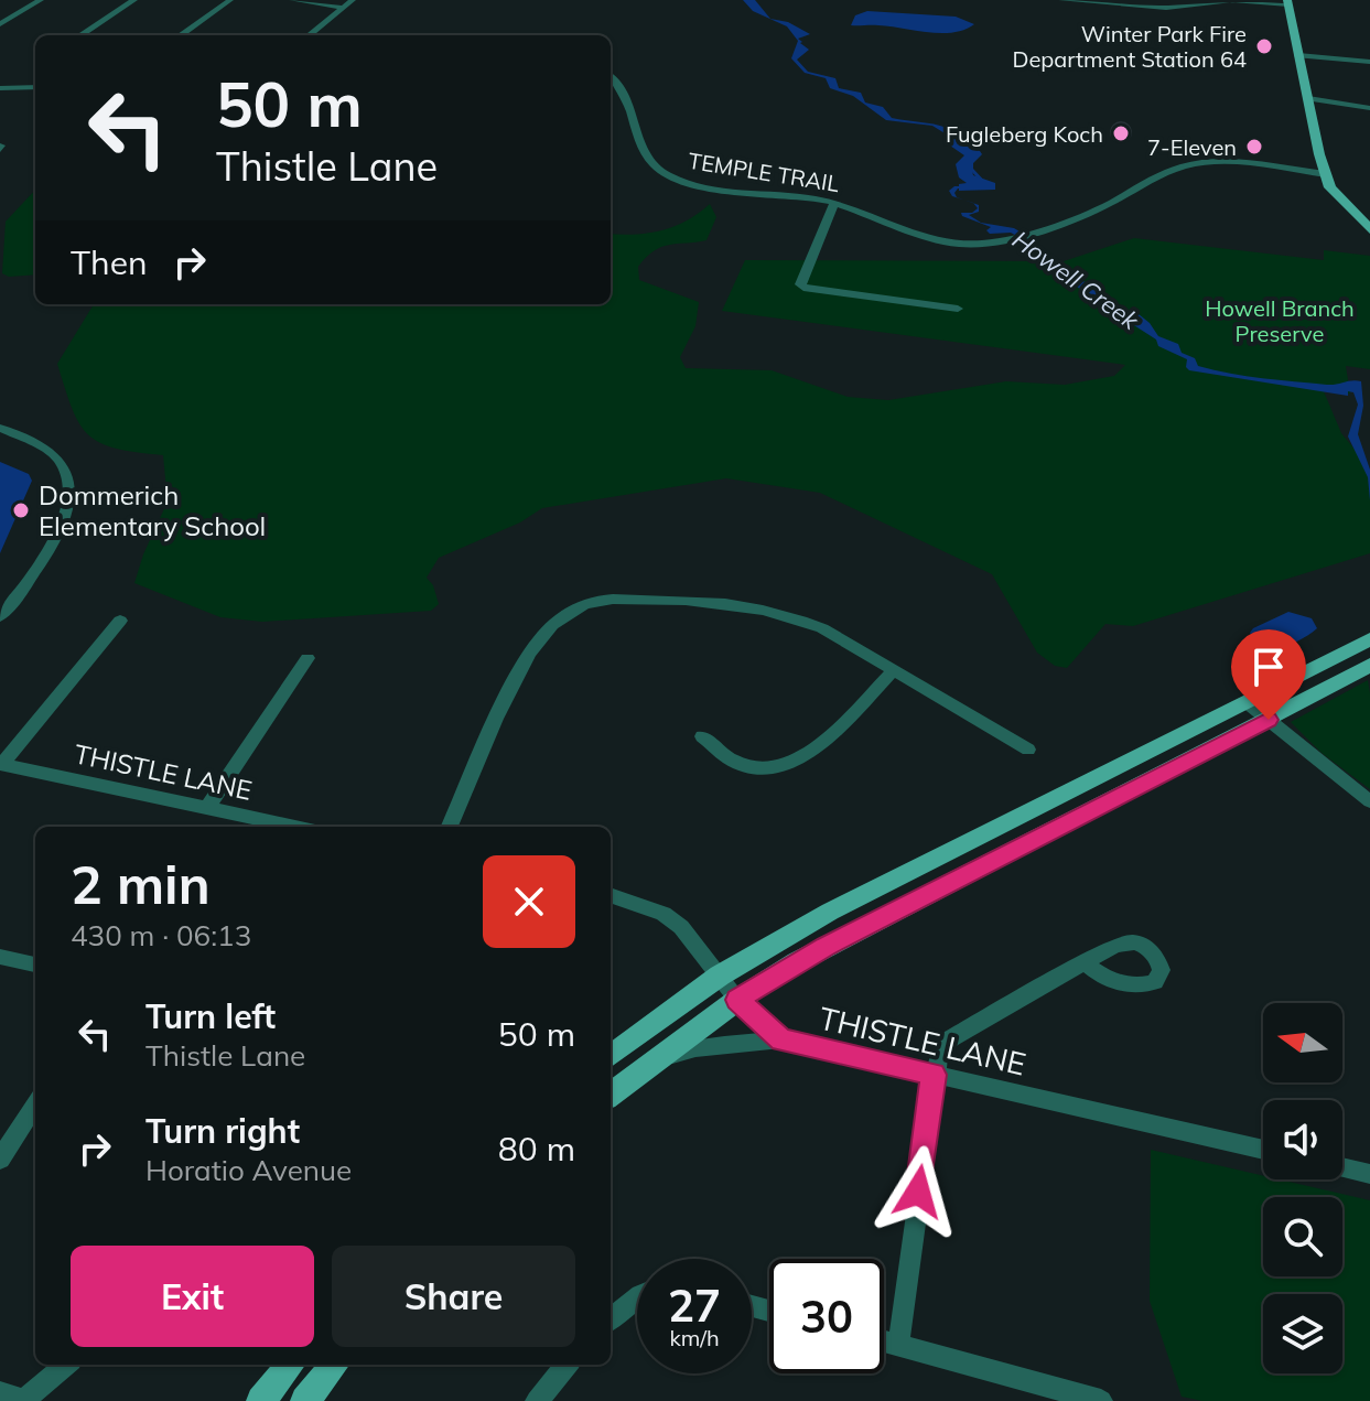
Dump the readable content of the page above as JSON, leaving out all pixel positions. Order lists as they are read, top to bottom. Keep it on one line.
{"streets":{"street":["TEMPLE TRAIL","THISTLE LANE"]},"water":["Howell Creek"],"parks":["Howell Branch Preserve"],"places":["Winter Park Fire Department Station 64","Fugleberg Koch","7-Eleven","Dommerich Elementary School"],"north":"left","page":{"turn":["50 m","Thistle Lane"],"then":"Then","heading":["2 min","430 m · 06:13"],"list":[{"name":"Turn left","note":"Thistle Lane","value":"50 m"},{"name":"Turn right","note":"Horatio Avenue","value":"80 m"}],"buttons":["Exit","Share"],"speed":"27 km/h","limit":"30"}}
